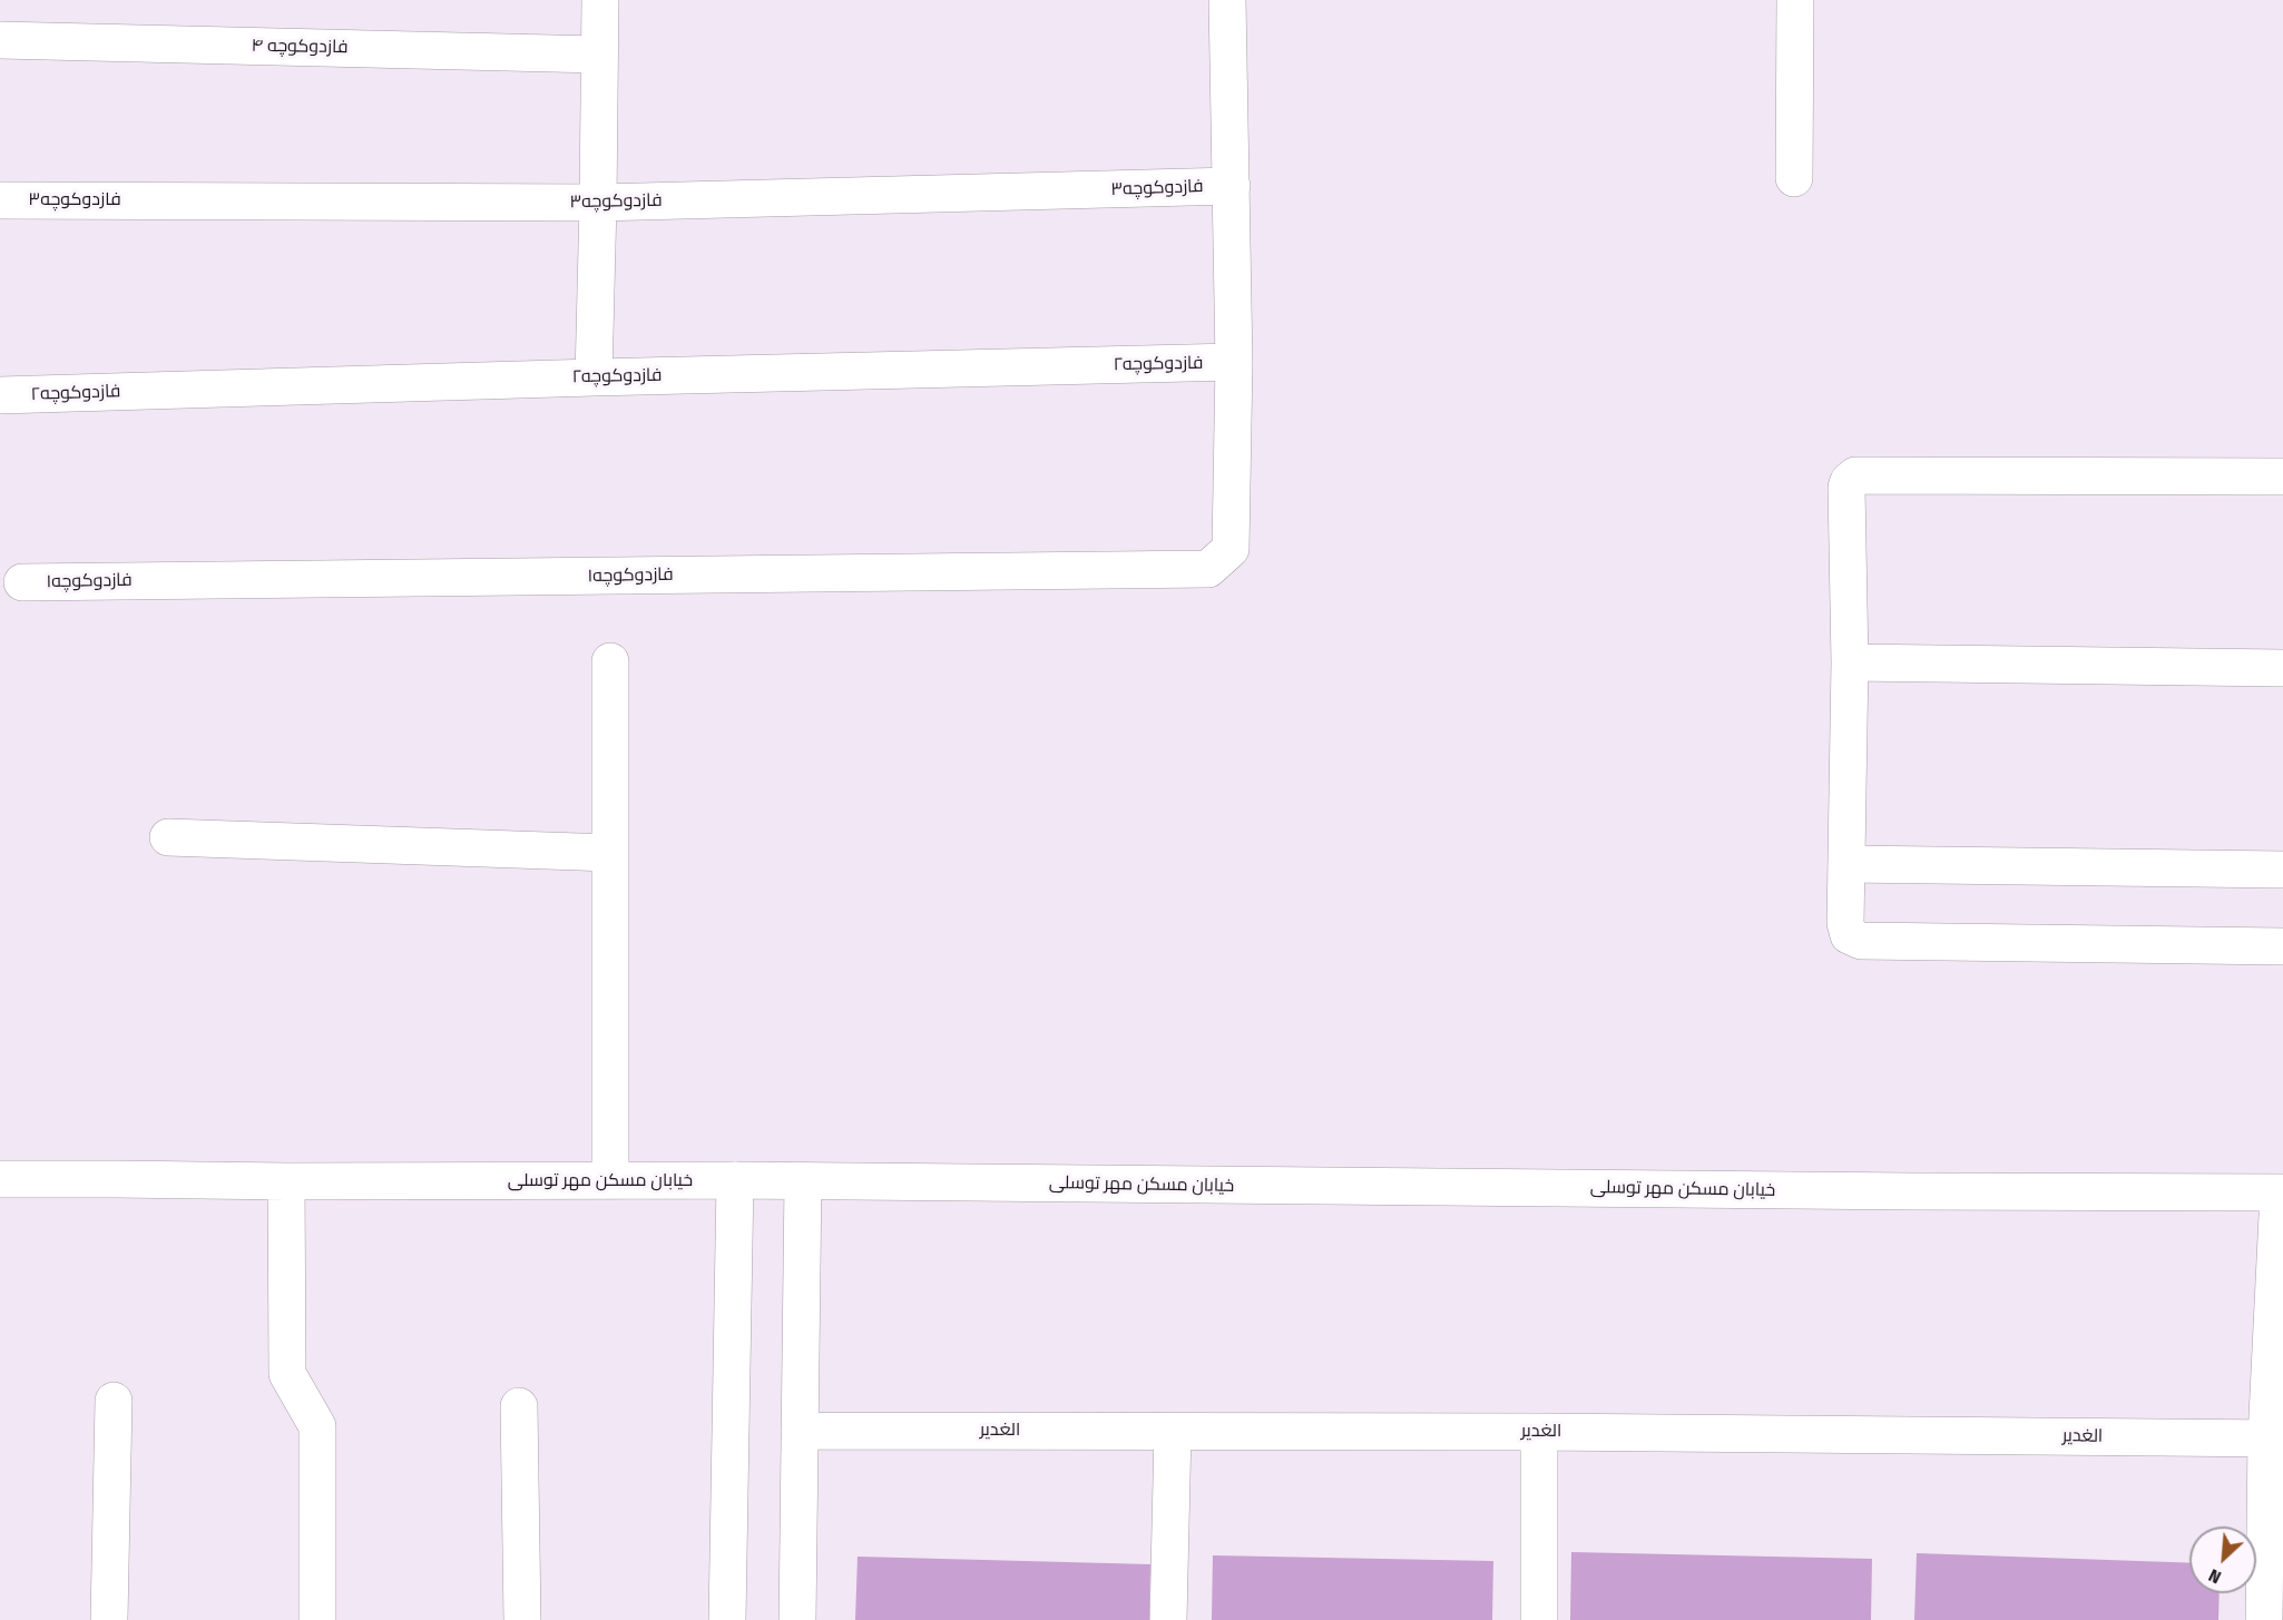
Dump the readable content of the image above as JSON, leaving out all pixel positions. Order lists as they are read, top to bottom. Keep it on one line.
{"streets":{"street":["فازدوکوچه ۴","فازدوکوچه۳","فازدوکوچه۲","فازدوکوچه۱","خیابان مسکن مهر توسلی","الغدیر"]},"crossings":[["فازدوکوچه۲","فازدوکوچه۱"]],"north":"bottom left"}
